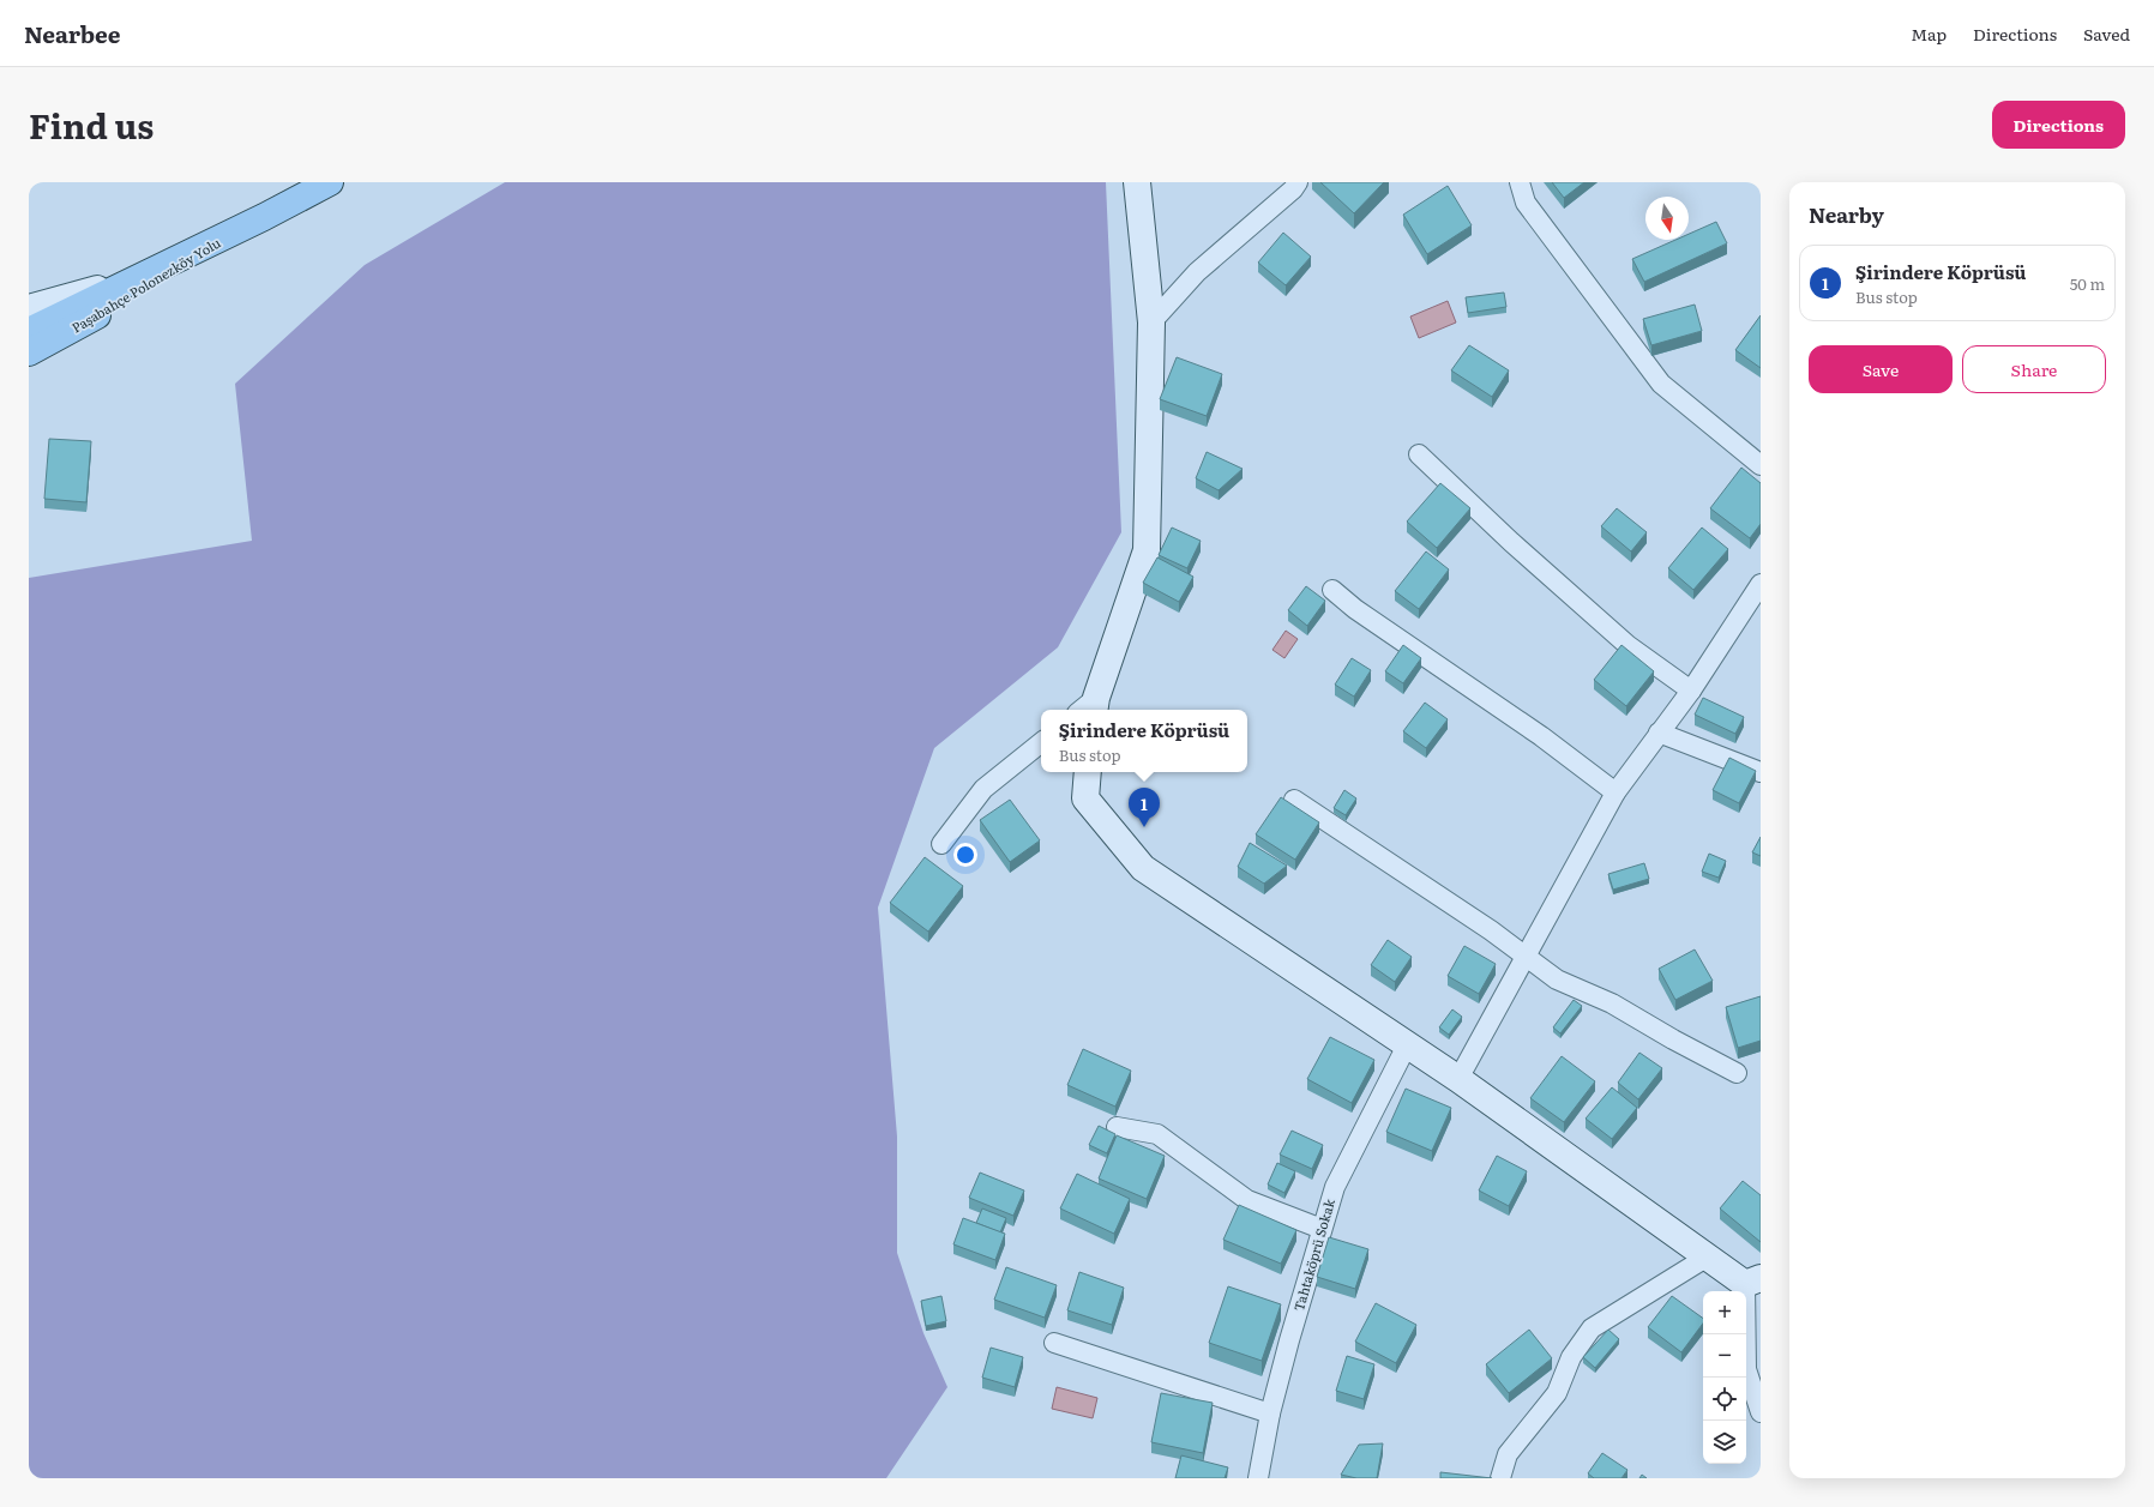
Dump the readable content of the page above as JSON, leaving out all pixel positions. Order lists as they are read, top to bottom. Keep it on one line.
{"streets":{"main road":["Paşabahçe Polonezköy Yolu"],"street":["Tahtaköprü Sokak"]},"north":"bottom","page":{"header":"Nearbee","nav":["Map","Directions","Saved"],"title":"Find us","buttons":["Directions",["Save","Share"]],"heading":"Nearby","list":[{"mark":"1","name":"Şirindere Köprüsü","note":"Bus stop","value":"50 m"}],"popup":["Şirindere Köprüsü","Bus stop"],"pins":"1","map_buttons":["+","−"]}}
